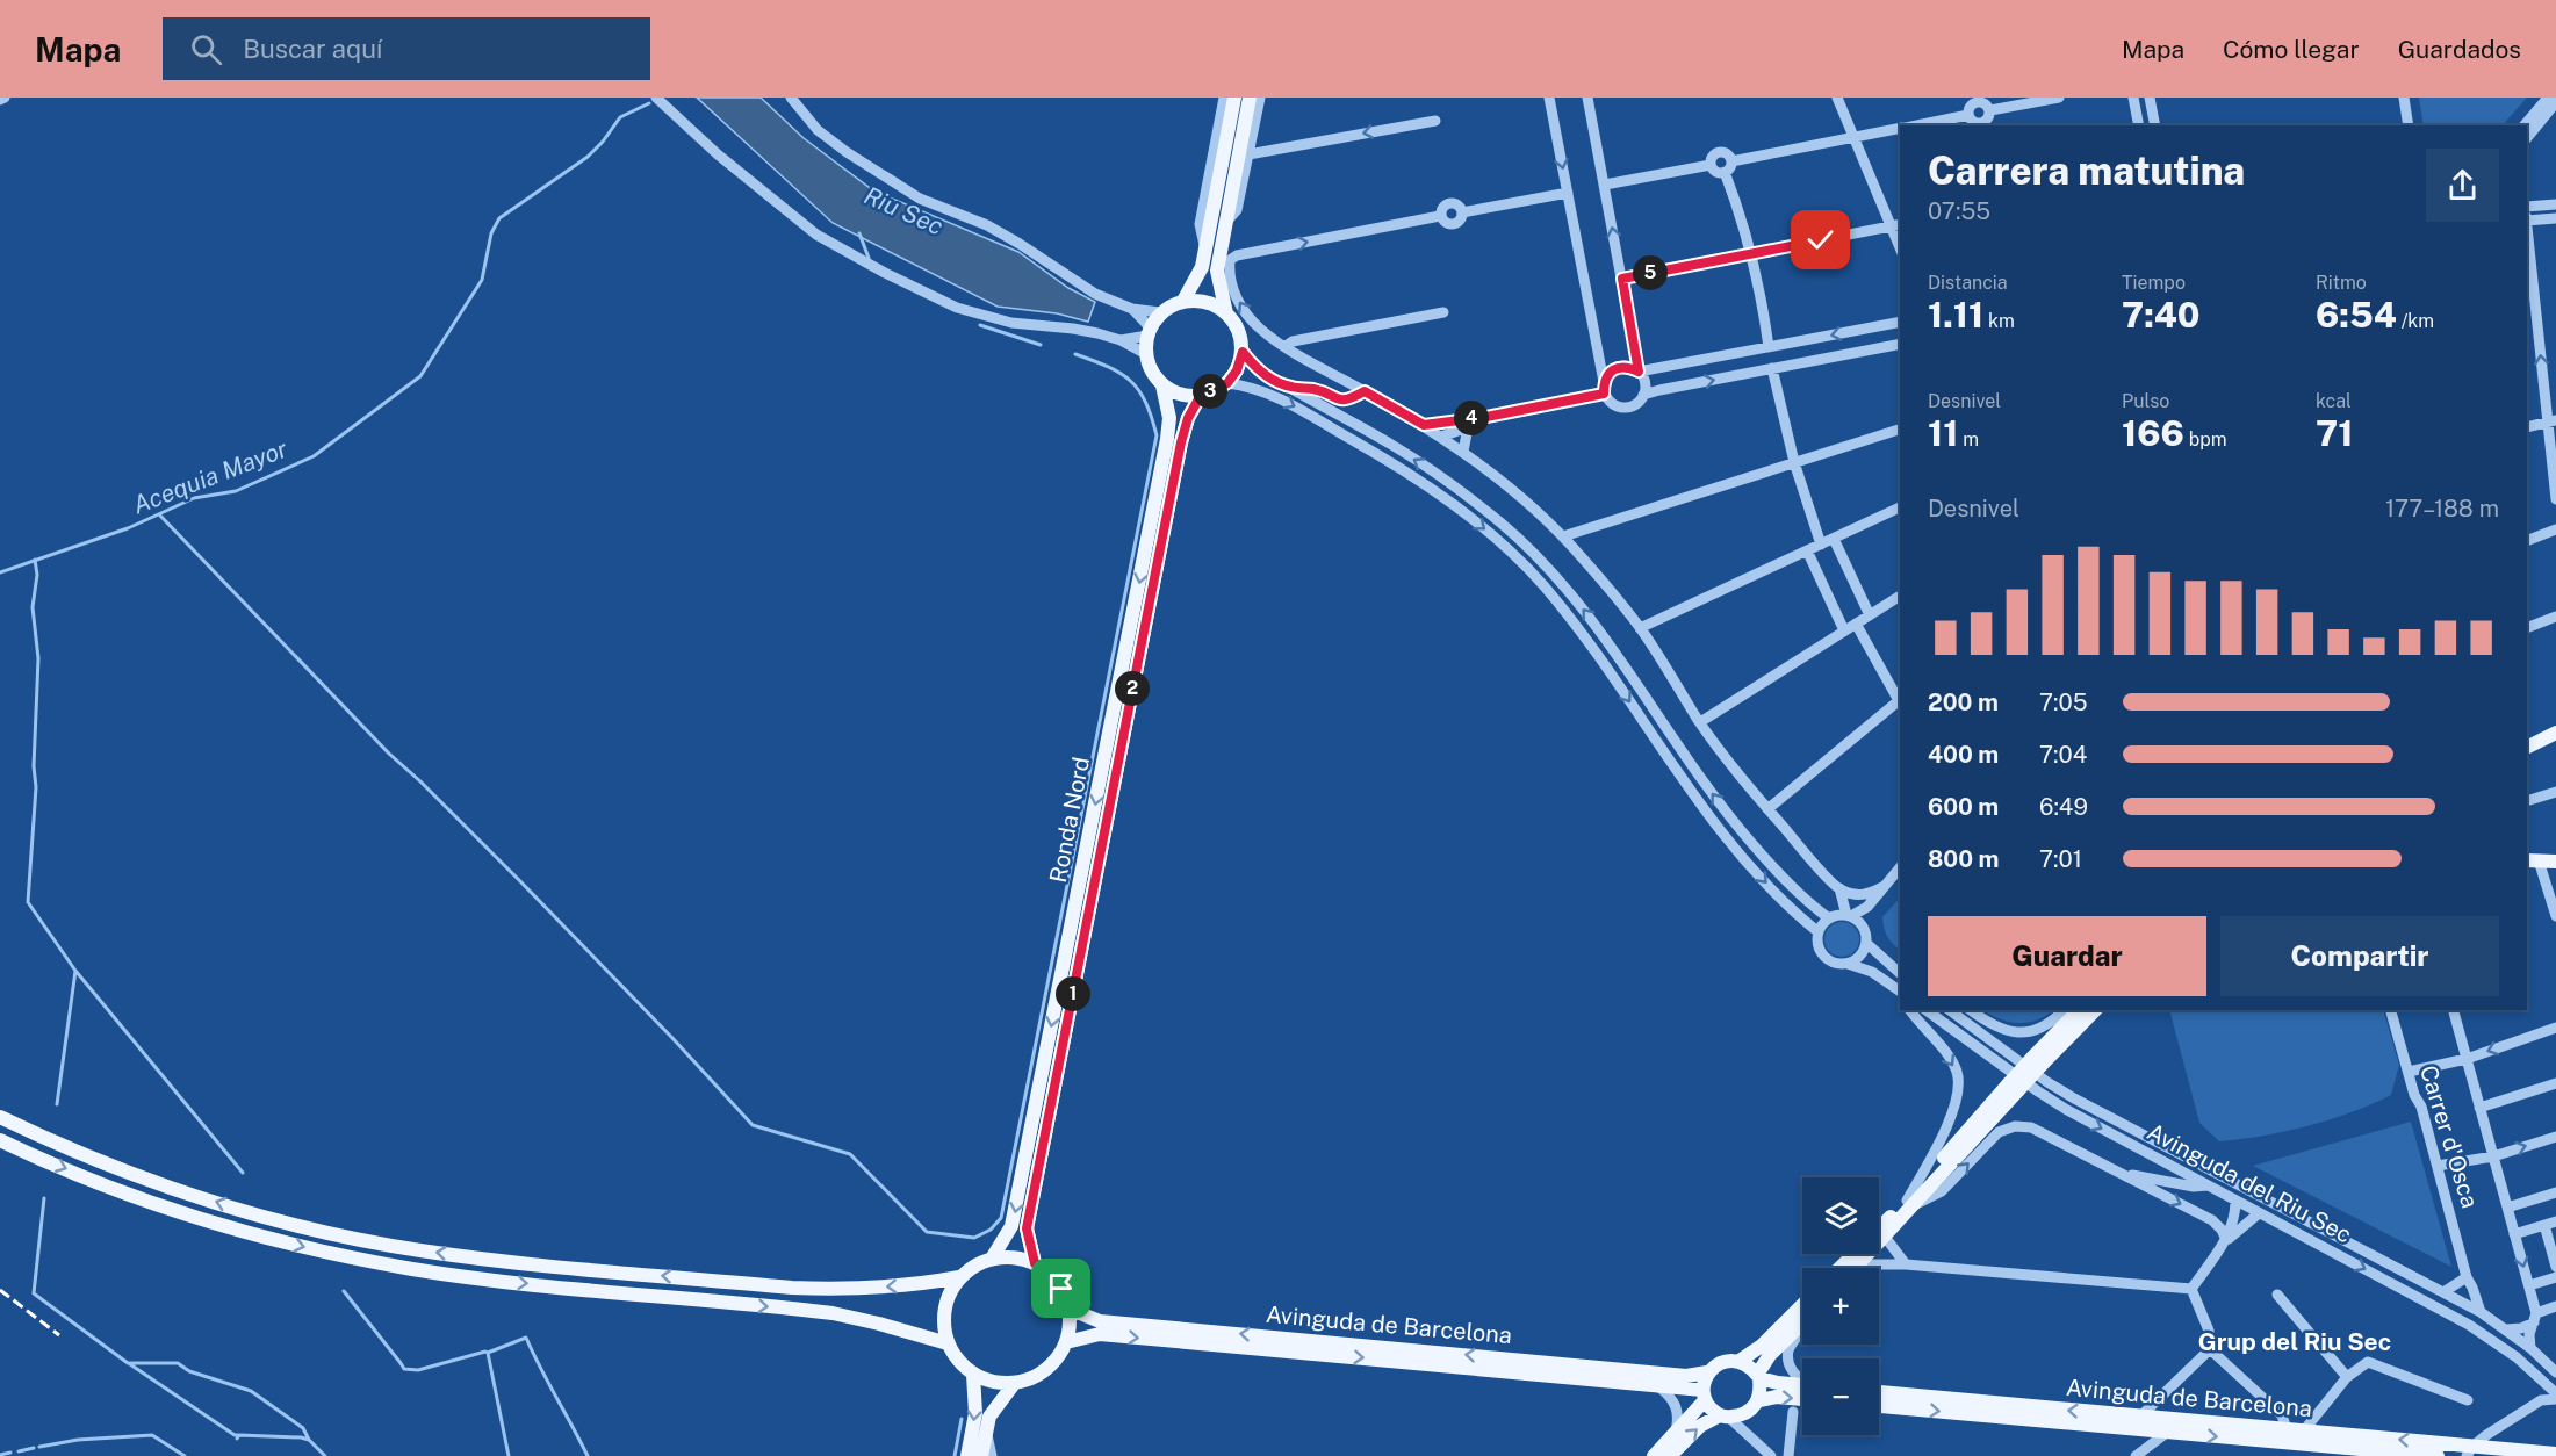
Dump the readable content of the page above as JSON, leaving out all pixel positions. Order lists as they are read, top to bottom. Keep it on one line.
{"streets":{"main road":["Ronda Nord","Avinguda de Barcelona"],"street":["Carrer d'Osca","Avinguda del Riu Sec"]},"crossings":[["Ronda Nord","Avinguda de Barcelona"],["Carrer d'Osca","Avinguda del Riu Sec"]],"districts":["Grup del Riu Sec"],"water":["Riu Sec","Acequia Mayor"],"page":{"header":"Mapa","search":"Buscar aquí","nav":["Mapa","Cómo llegar","Guardados"],"heading":["Carrera matutina","07:55"],"stats":[["Distancia","1.11 km"],["Tiempo","7:40"],["Ritmo","6:54 /km"],["Desnivel","11 m"],["Pulso","166 bpm"],["kcal","71"]],"pins":["5","3","4","2","1"],"chart":["Desnivel","177–188 m"],"list":[{"name":"200 m","note":"7:05"},{"name":"400 m","note":"7:04"},{"name":"600 m","note":"6:49"},{"name":"800 m","note":"7:01"}],"buttons":["Guardar","Compartir"],"map_buttons":["+","−"]}}
